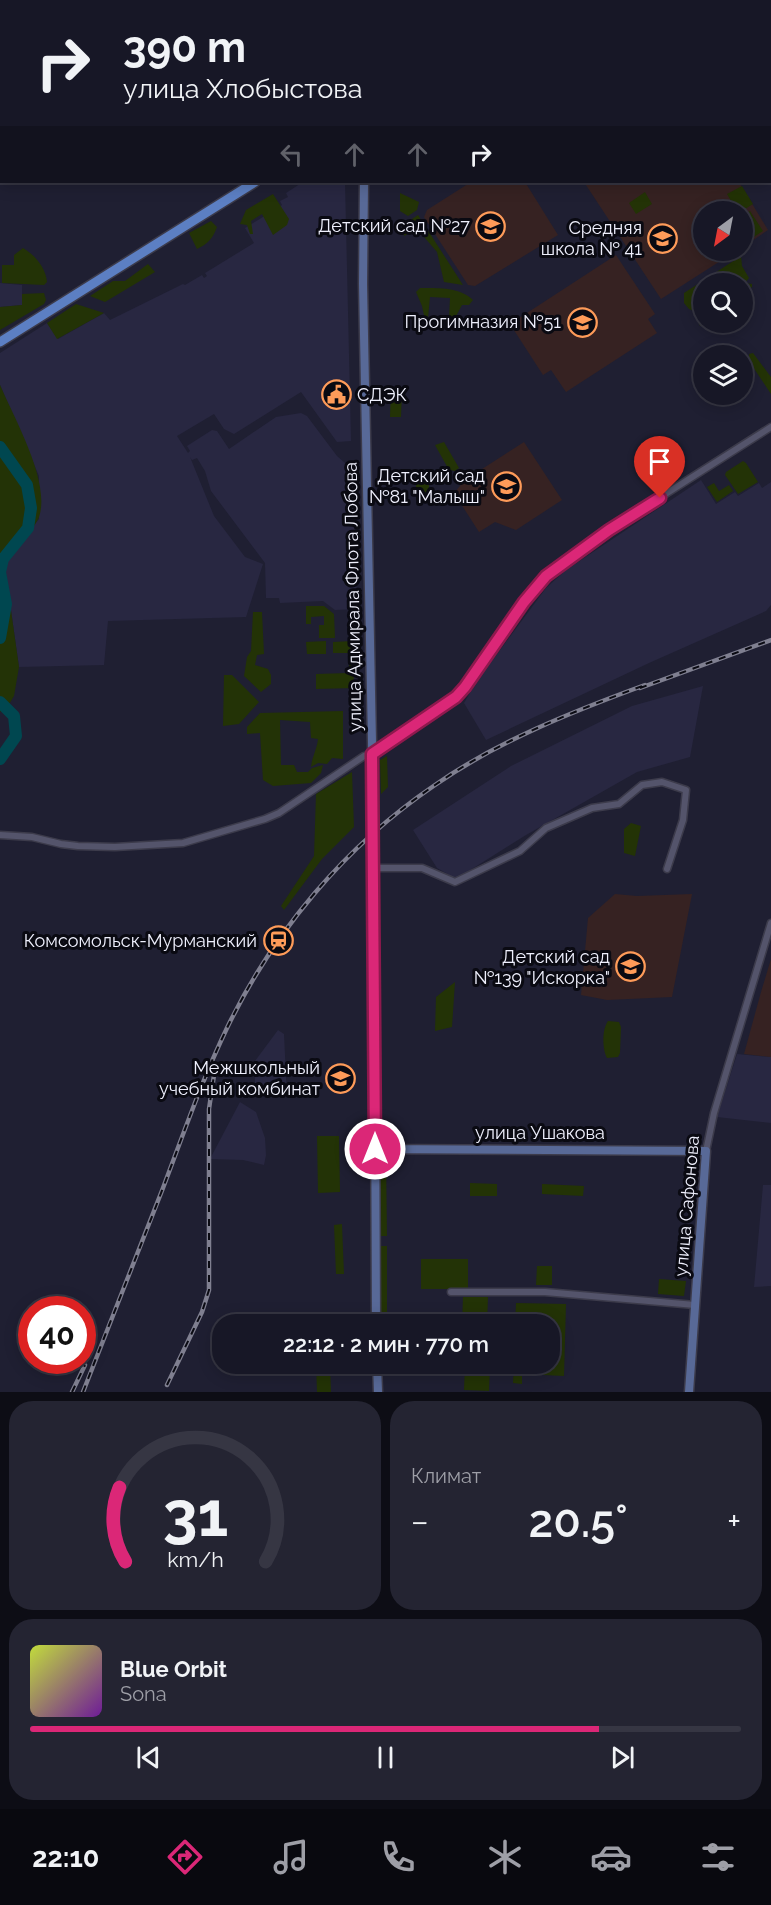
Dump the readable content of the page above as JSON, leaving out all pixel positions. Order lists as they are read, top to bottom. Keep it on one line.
{"streets":{"street":["улица Адмирала Флота Лобова","улица Ушакова","улица Сафонова"]},"crossings":[["улица Адмирала Флота Лобова","улица Ушакова"],["улица Ушакова","улица Сафонова"]],"places":{"school or university":["Детский сад №27","Средняя школа № 41","Прогимназия №51","Детский сад №81 \"Малыш\"","Детский сад №139 \"Искорка\"","Межшкольный учебный комбинат"],"public building":["СДЭК"],"station":["Комсомольск-Мурманский"]},"north":"bottom left","page":{"turn":["390 m","улица Хлобыстова"],"limit":"40","trip":"22:12 · 2 мин · 770 m","tile":"Климат","heat":["−","20.5°","+"],"song":["Blue Orbit","Sona"],"tabs":"22:10","gauge":["31","km/h"]}}
